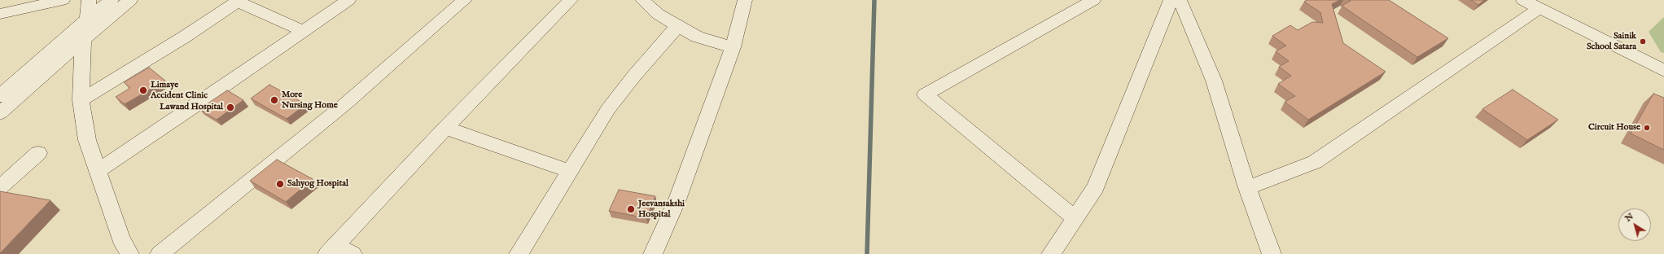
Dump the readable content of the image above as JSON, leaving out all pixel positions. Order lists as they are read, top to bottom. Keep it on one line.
{"places":["Sainik School Satara","Limaye Accident Clinic","More Nursing Home","Lawand Hospital","Circuit House","Sahyog Hospital","Jeevansakshi Hospital"],"north":"top left"}
